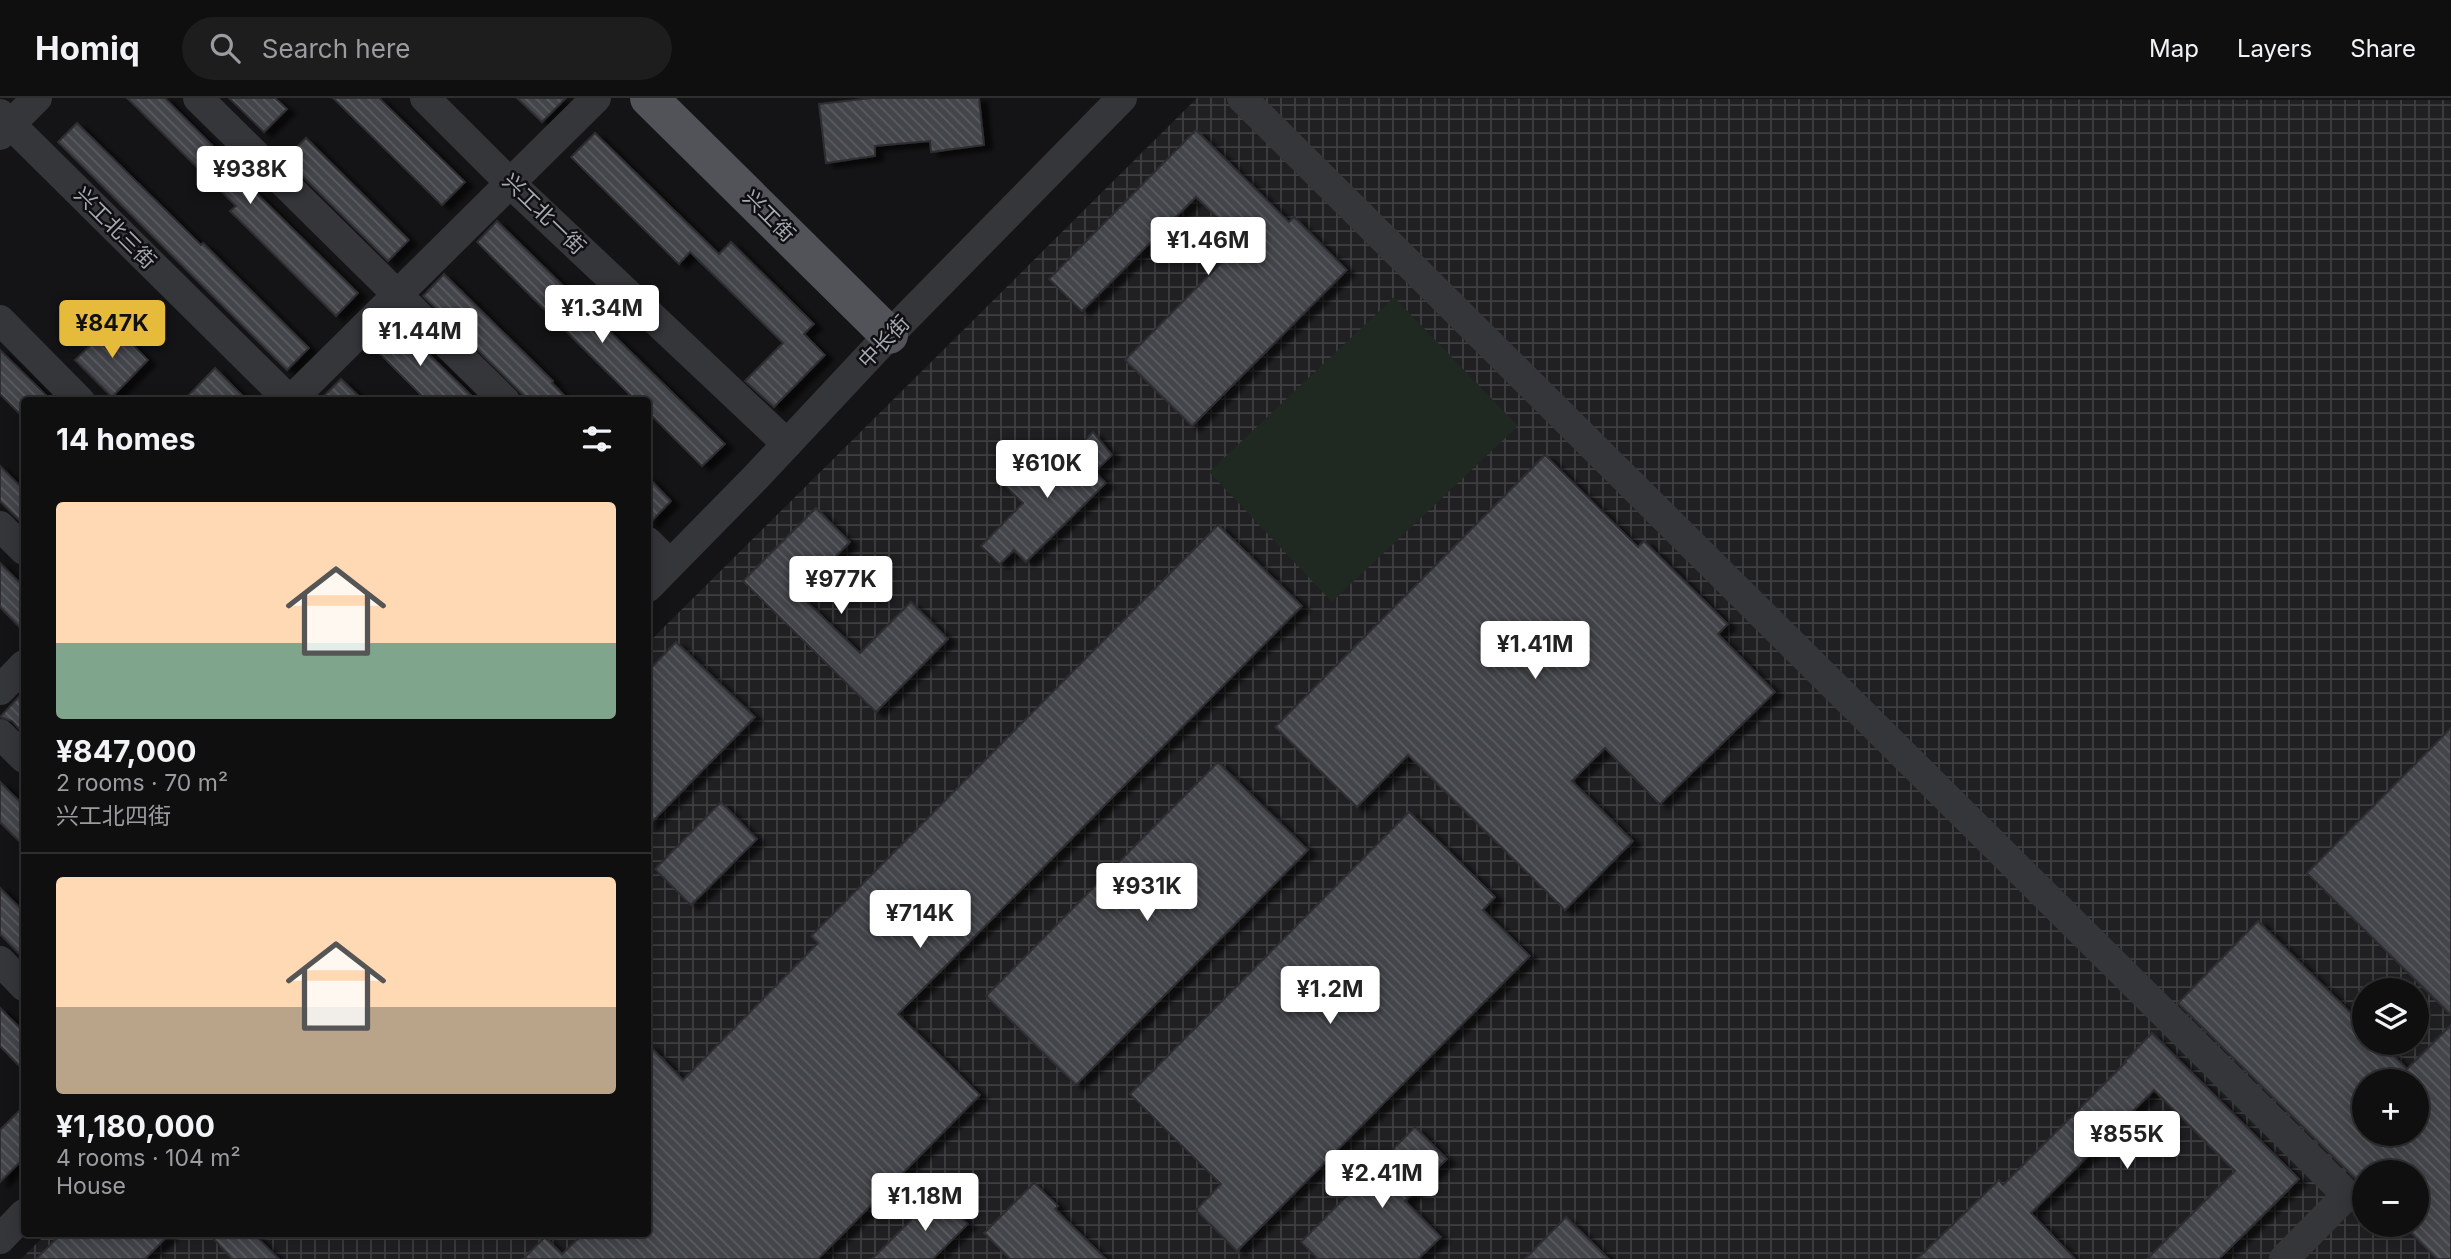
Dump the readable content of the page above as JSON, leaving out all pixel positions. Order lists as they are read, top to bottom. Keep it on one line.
{"streets":{"main road":["兴工街"],"street":["兴工北一街","兴工北三街","中长街"]},"crossings":[["兴工北一街","中长街"],["兴工街","中长街"]],"page":{"header":"Homiq","search":"Search here","nav":["Map","Layers","Share"],"price":["¥938K","¥1.46M","¥1.34M","¥847K","¥1.44M","¥610K","¥977K","¥1.41M","¥931K","¥714K","¥1.2M","¥855K","¥2.41M","¥1.18M"],"heading":"14 homes","list":[{"name":"¥847,000","note":"2 rooms · 70 m² · 兴工北四街"},{"name":"¥1,180,000","note":"4 rooms · 104 m² · House"}],"map_buttons":["+","−"]}}
